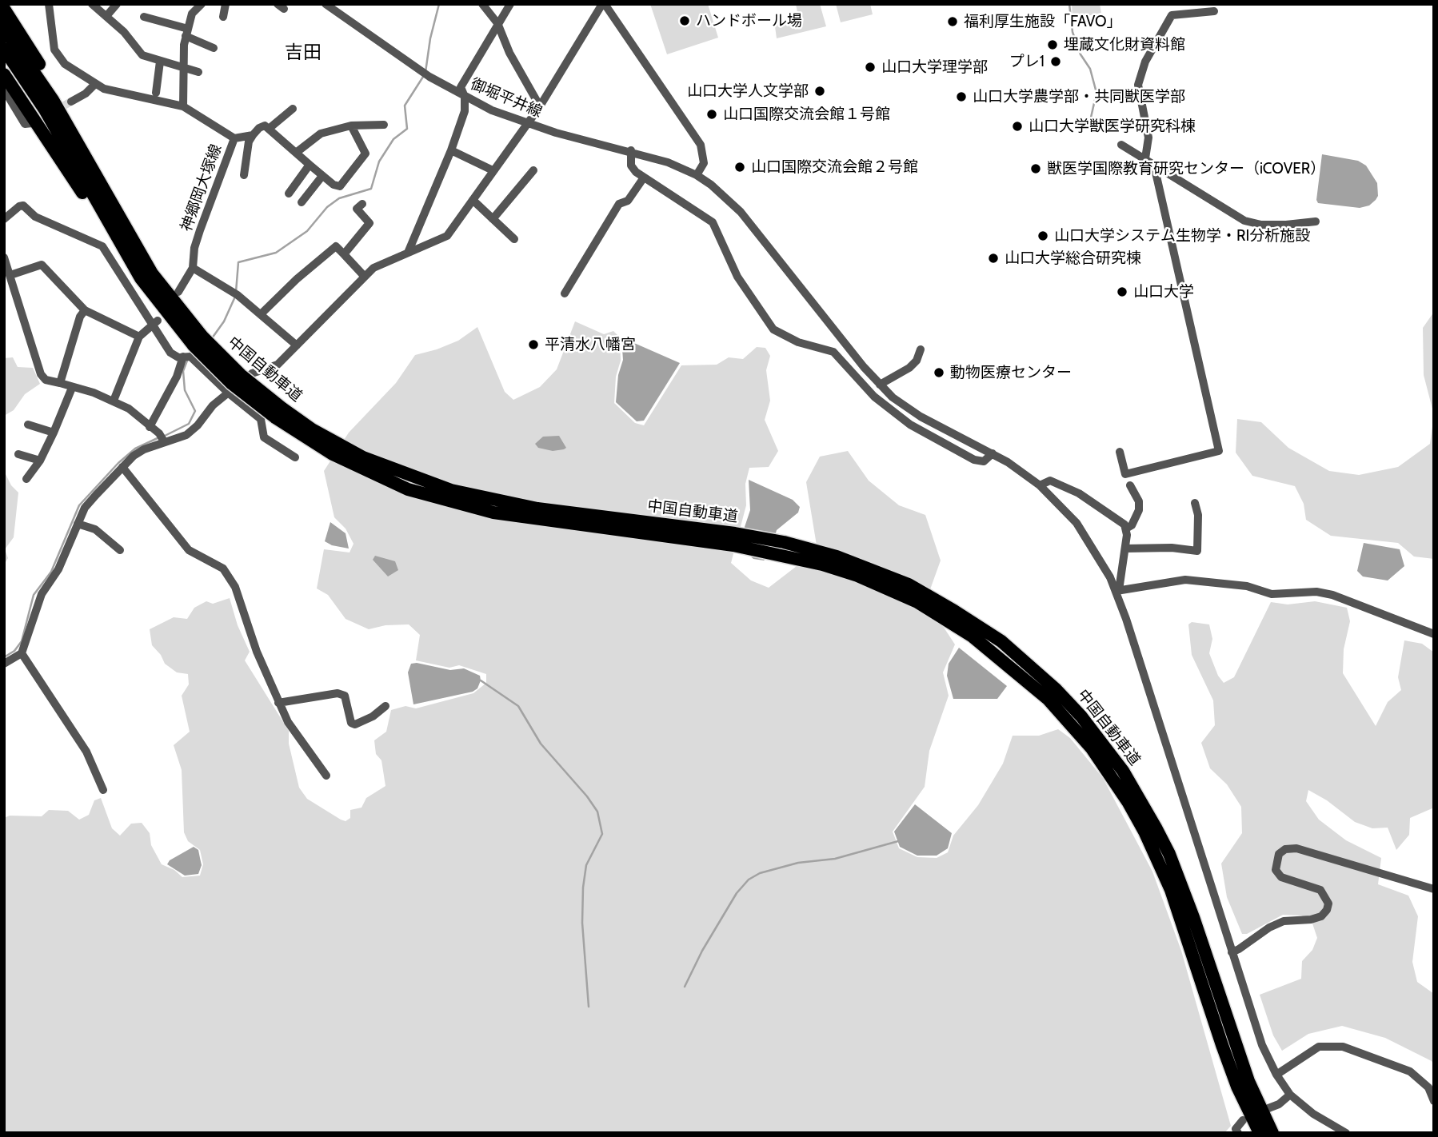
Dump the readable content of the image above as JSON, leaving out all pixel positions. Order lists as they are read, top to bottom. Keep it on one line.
{"streets":{"highway":["中国自動車道"],"street":["御堀平井線","神郷岡大塚線"]},"districts":["吉田"],"places":["ハンドボール場","福利厚生施設「FAVO」","埋蔵文化財資料館","プレ1","山口大学理学部","山口大学人文学部","山口大学農学部・共同獣医学部","山口国際交流会館１号館","山口大学獣医学研究科棟","山口国際交流会館２号館","獣医学国際教育研究センター（iCOVER）","山口大学システム生物学・RI分析施設","山口大学総合研究棟","山口大学","平清水八幡宮","動物医療センター"]}
